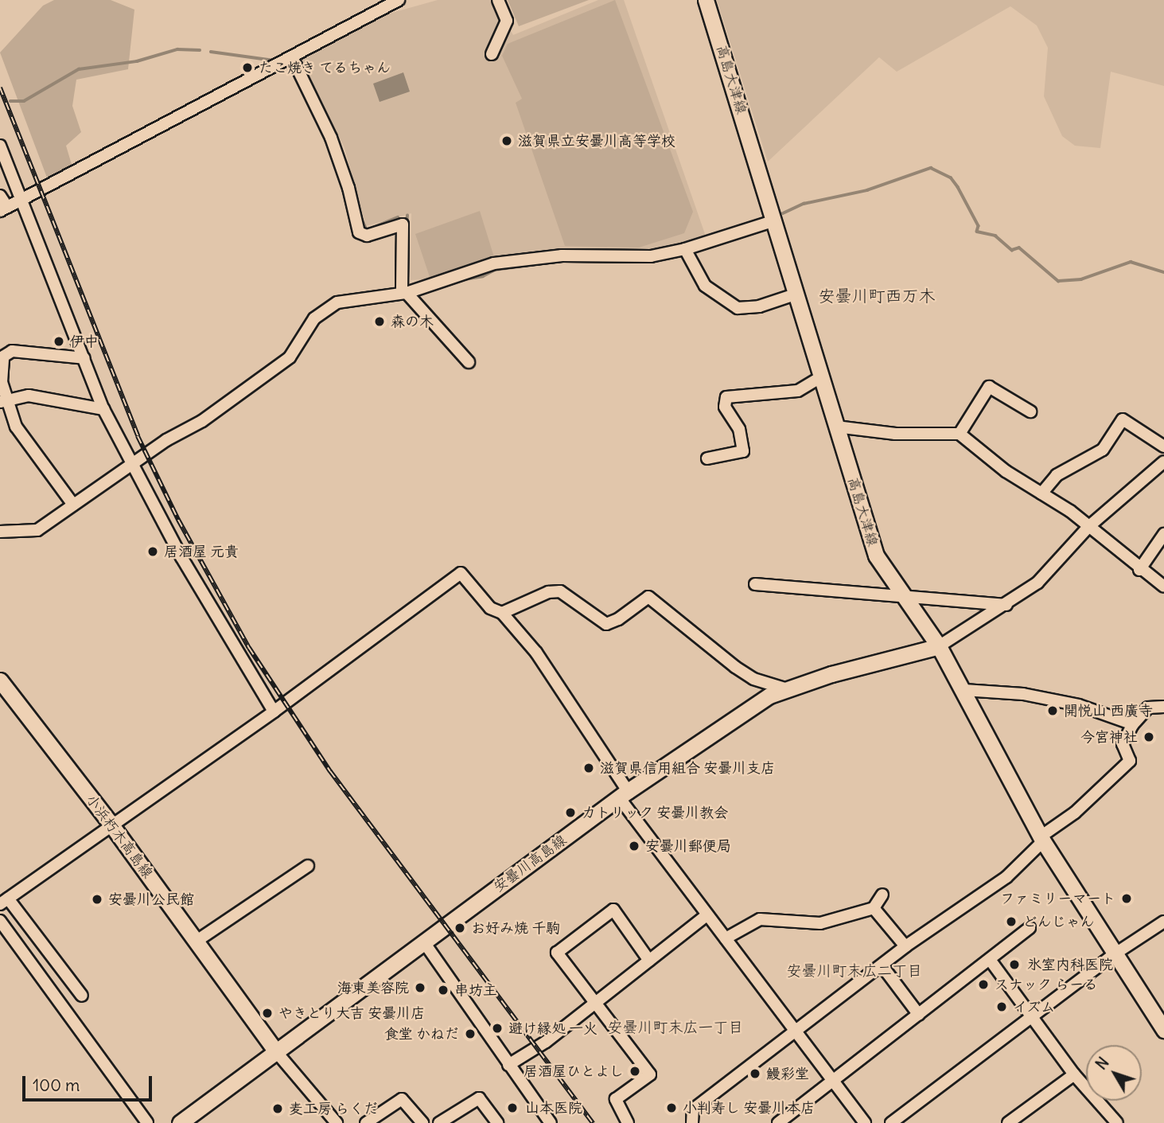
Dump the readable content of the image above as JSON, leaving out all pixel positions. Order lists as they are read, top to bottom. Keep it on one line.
{"streets":{"main road":["高島大津線","小浜朽木高島線","安曇川高島線"]},"crossings":[["高島大津線","安曇川高島線"],["小浜朽木高島線","安曇川高島線"]],"districts":["安曇川町西万木","安曇川町末広二丁目","安曇川町末広一丁目"],"places":["たこ焼き てるちゃん","滋賀県立安曇川高等学校","森の木","伊中","居酒屋 元貴","開悦山 西廣寺","今宮神社","滋賀県信用組合 安曇川支店","カトリック 安曇川教会","安曇川郵便局","ファミリーマート","安曇川公民館","どんじゃん","お好み焼 千駒","氷室内科医院","スナック らーる","海東美容院","串坊主","イズム","やきとり大吉 安曇川店","避け縁処 一火","食堂 かねだ","居酒屋ひとよし","鰻彩堂","山本医院","小判寿し 安曇川本店","麦工房 らくだ"],"scale_bar":"100 m","north":"top left"}
